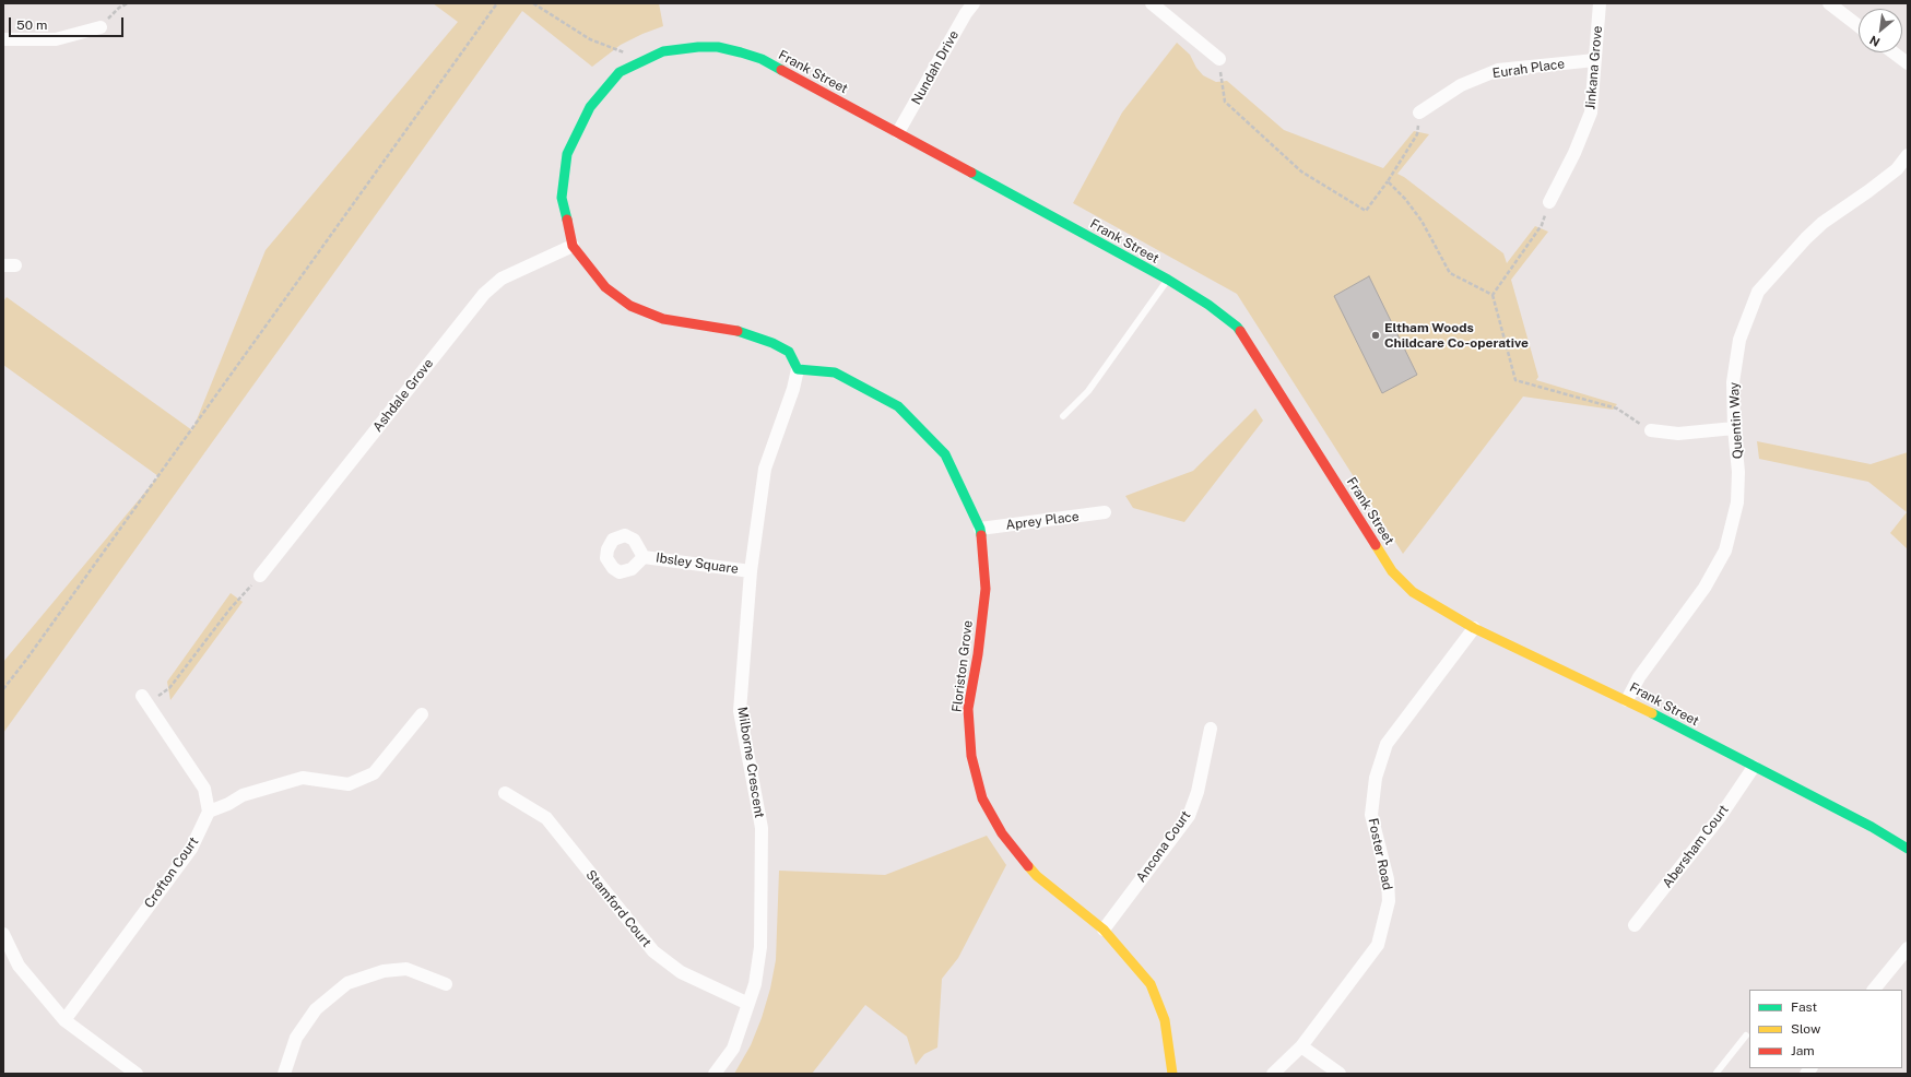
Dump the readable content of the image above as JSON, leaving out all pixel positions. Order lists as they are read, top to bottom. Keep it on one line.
{"streets":{"street":["Nundah Drive","Jinkana Grove","Eurah Place","Frank Street","Ashdale Grove","Quentin Way","Aprey Place","Ibsley Square","Floriston Grove","Milborne Crescent","Ancona Court","Abersham Court","Foster Road","Crofton Court","Stamford Court"]},"crossings":[["Nundah Drive","Frank Street"],["Jinkana Grove","Eurah Place"],["Frank Street","Ashdale Grove"],["Frank Street","Quentin Way"],["Frank Street","Floriston Grove"],["Frank Street","Milborne Crescent"],["Frank Street","Abersham Court"],["Frank Street","Foster Road"],["Aprey Place","Floriston Grove"],["Ibsley Square","Milborne Crescent"],["Floriston Grove","Milborne Crescent"],["Floriston Grove","Ancona Court"],["Milborne Crescent","Stamford Court"]],"places":["Eltham Woods Childcare Co-operative"],"legend":["Fast","Slow","Jam"],"scale_bar":"50 m","north":"bottom left"}
